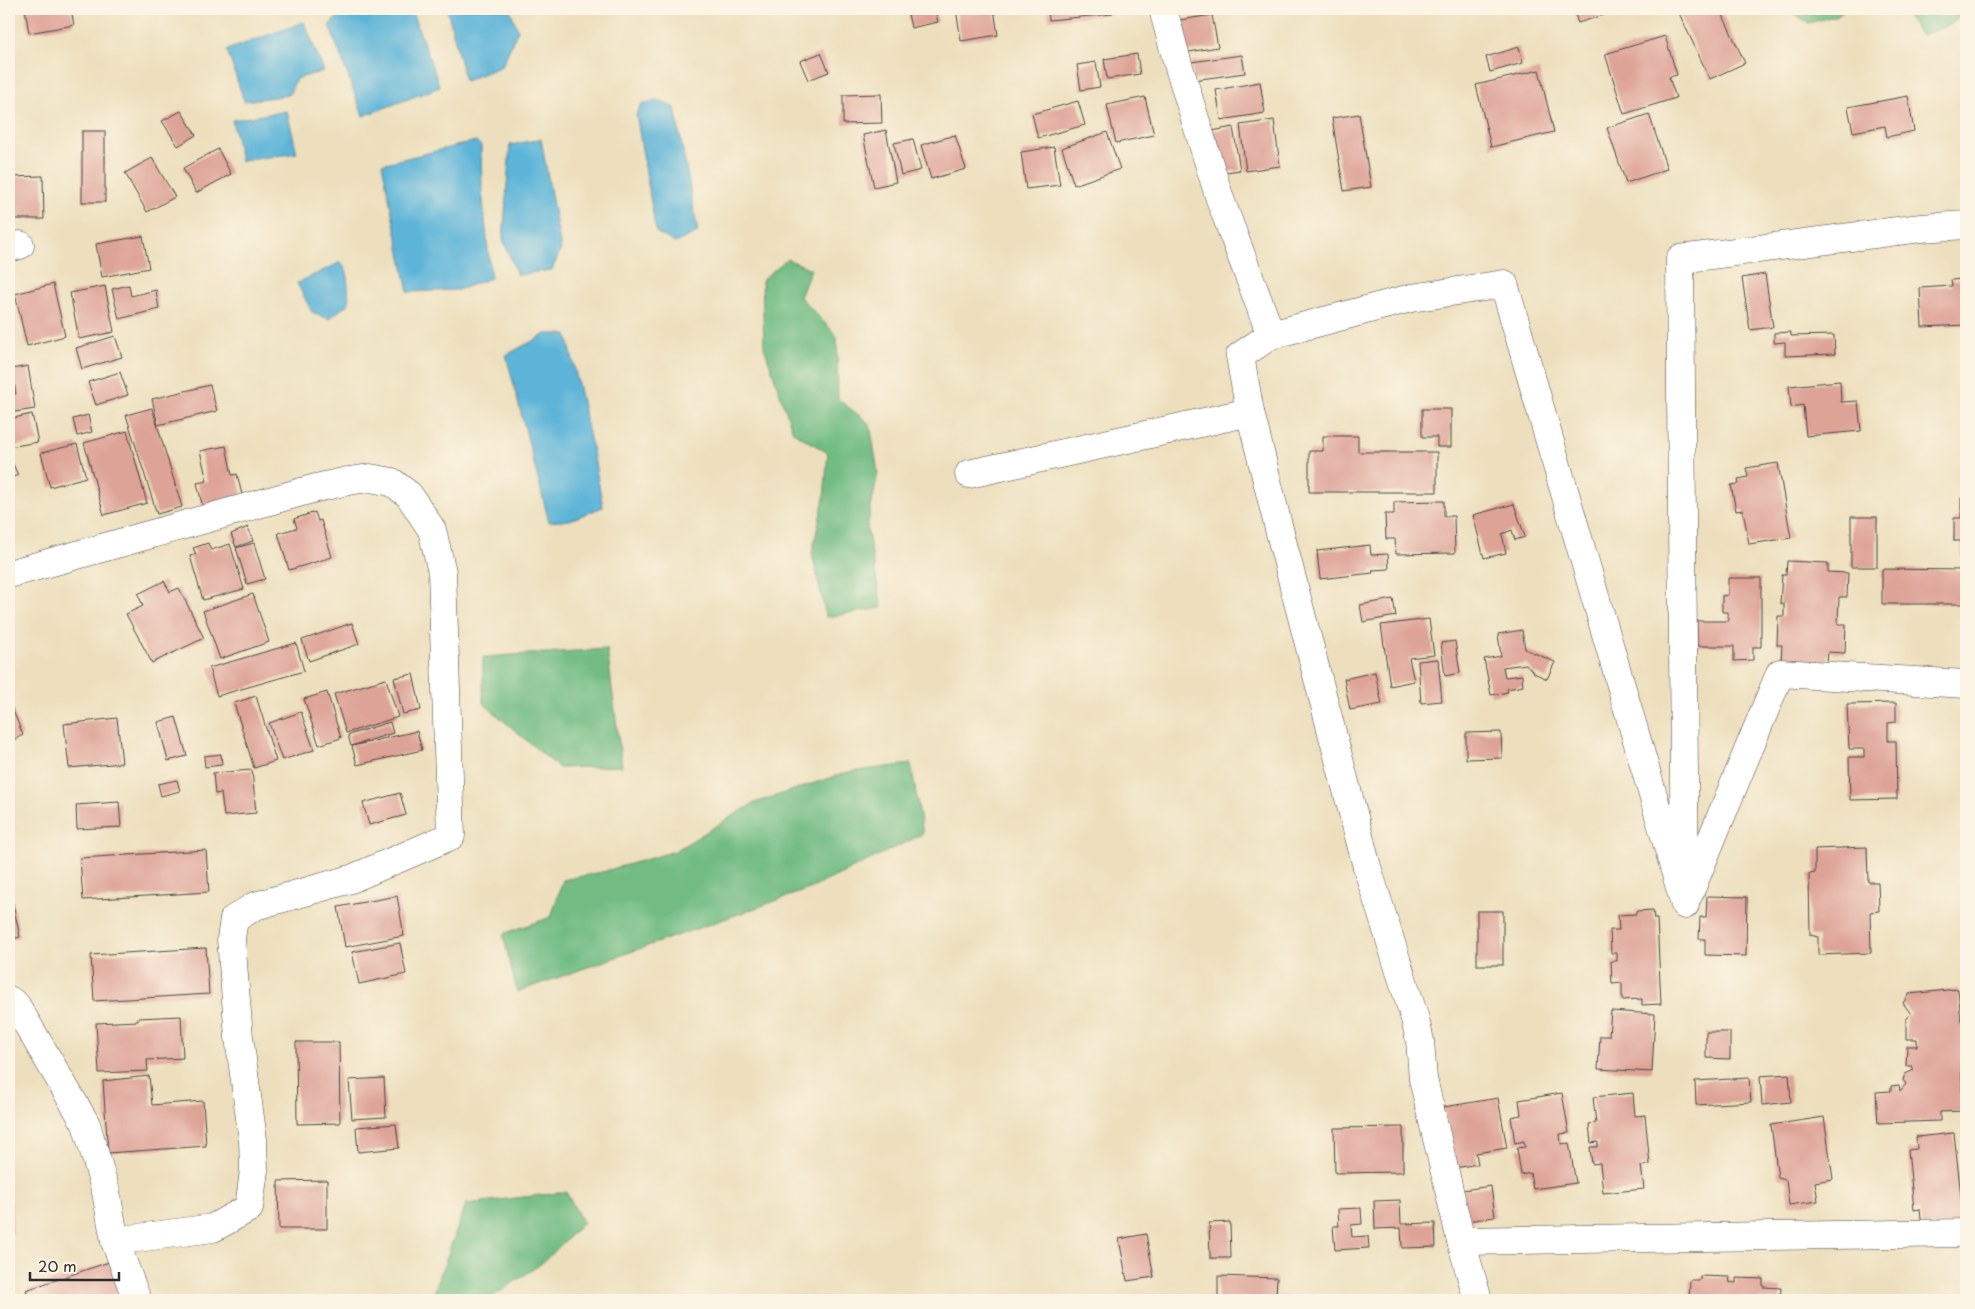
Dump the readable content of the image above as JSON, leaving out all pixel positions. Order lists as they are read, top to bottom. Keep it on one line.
{"scale_bar":"20 m"}
